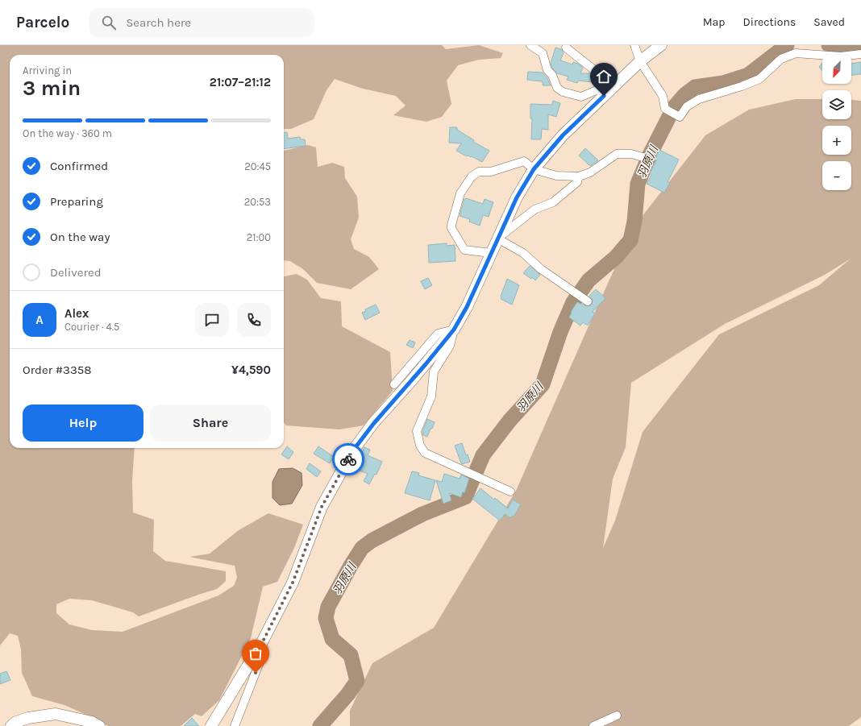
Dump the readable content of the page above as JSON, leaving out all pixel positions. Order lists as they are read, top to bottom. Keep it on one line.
{"water":["羽原川"],"north":"bottom left","page":{"header":"Parcelo","search":"Search here","nav":["Map","Directions","Saved"],"map_buttons":["+","−"],"heading":["3 min","Arriving in","21:07–21:12"],"panel":["Alex","Courier · 4.5","Order #3358","¥4,590"],"bar":"On the way · 360 m","list":[["Confirmed","20:45"],["Preparing","20:53"],["On the way","21:00"],"Delivered"],"round":"A","buttons":["Help","Share"]}}
